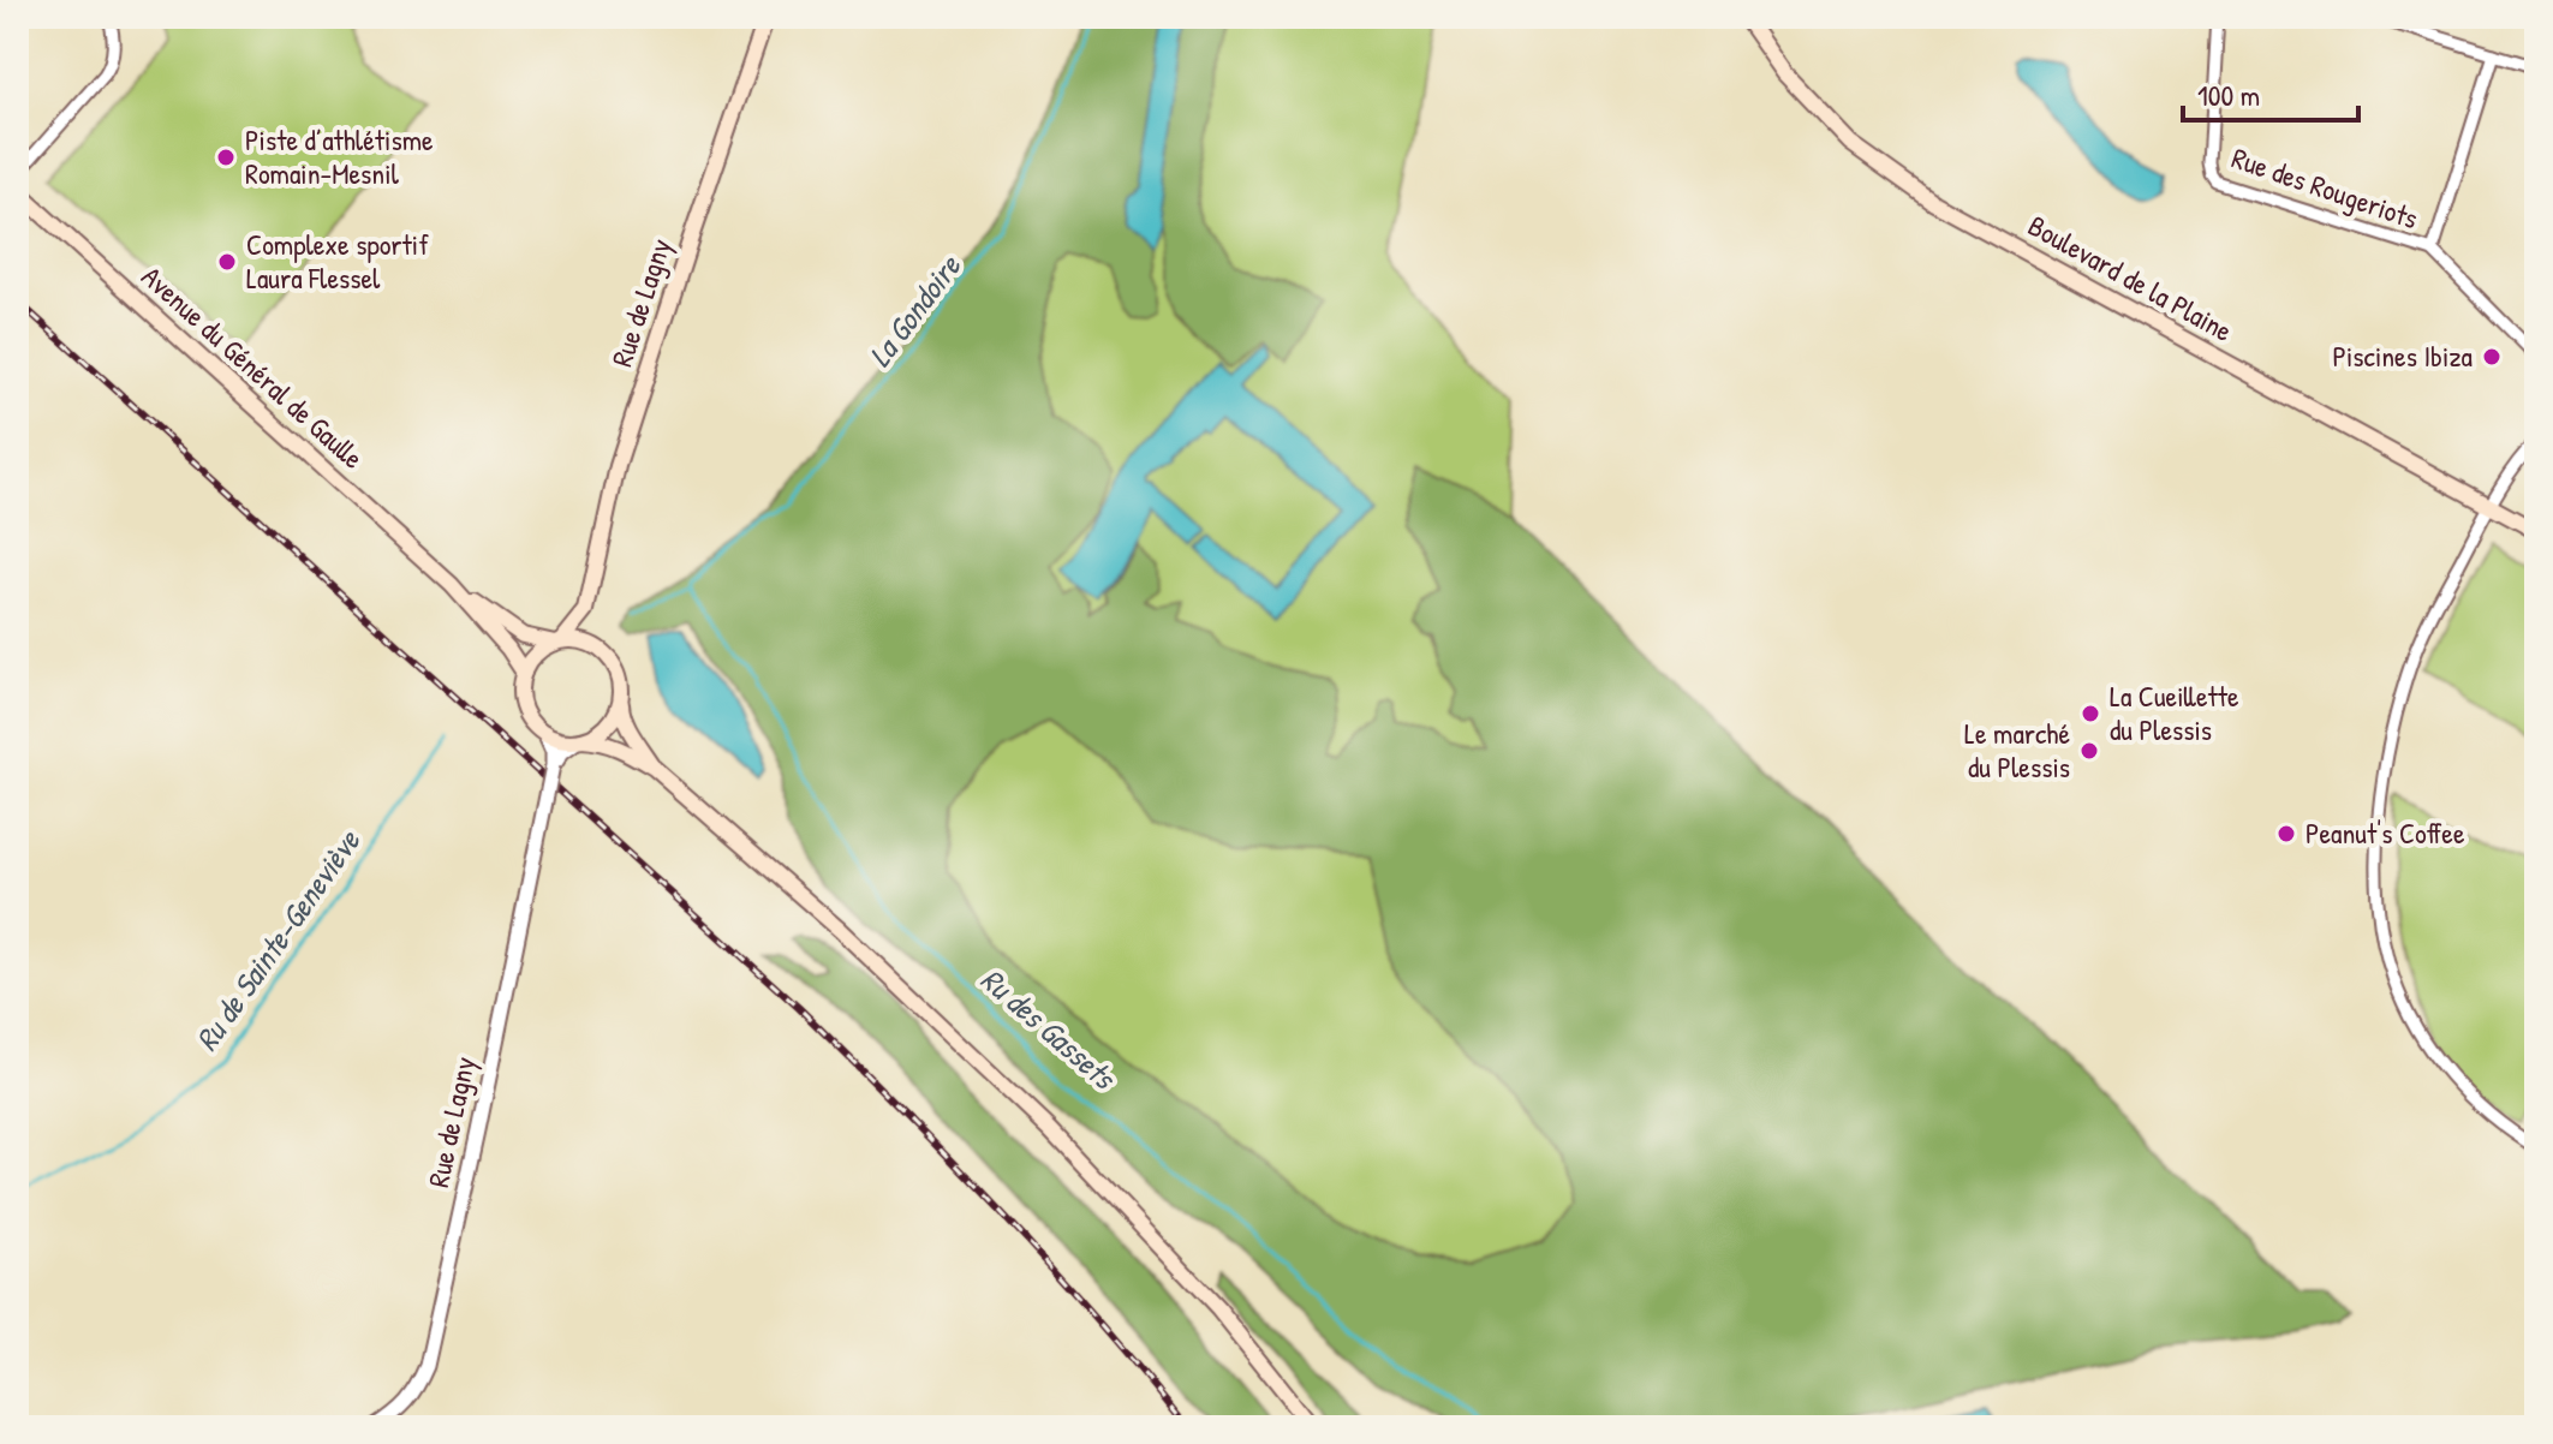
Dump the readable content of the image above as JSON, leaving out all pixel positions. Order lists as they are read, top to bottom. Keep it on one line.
{"streets":{"main road":["Boulevard de la Plaine","Rue de Lagny","Avenue du Général de Gaulle"],"street":["Rue des Rougeriots"]},"crossings":[["Rue de Lagny","Avenue du Général de Gaulle"]],"water":["La Gondoire","Ru de Sainte-Geneviève","Ru des Gassets"],"places":["Piste d’athlétisme Romain-Mesnil","Complexe sportif Laura Flessel","Piscines Ibiza","La Cueillette du Plessis","Le marché du Plessis","Peanut's Coffee"],"scale_bar":"100 m"}
